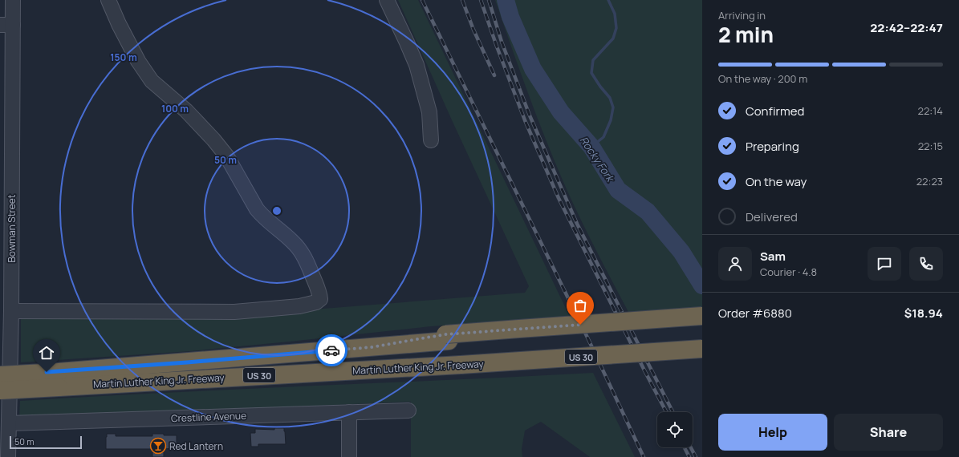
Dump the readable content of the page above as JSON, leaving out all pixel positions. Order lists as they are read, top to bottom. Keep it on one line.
{"streets":{"highway":["US 30","Martin Luther King Jr. Freeway"],"street":["Bowman Street","Crestline Avenue"]},"crossings":[["Bowman Street","Crestline Avenue"]],"water":["Rocky Fork"],"places":{"bar":["Red Lantern"]},"scale_bar":"50 m","page":{"heading":["2 min","Arriving in","22:42–22:47"],"panel":["Sam","Courier · 4.8","Order #6880","$18.94"],"bar":"On the way · 200 m","list":[["Confirmed","22:14"],["Preparing","22:15"],["On the way","22:23"],"Delivered"],"buttons":["Help","Share"],"scale":"50 m"},"rings":["150 m","100 m","50 m"]}
